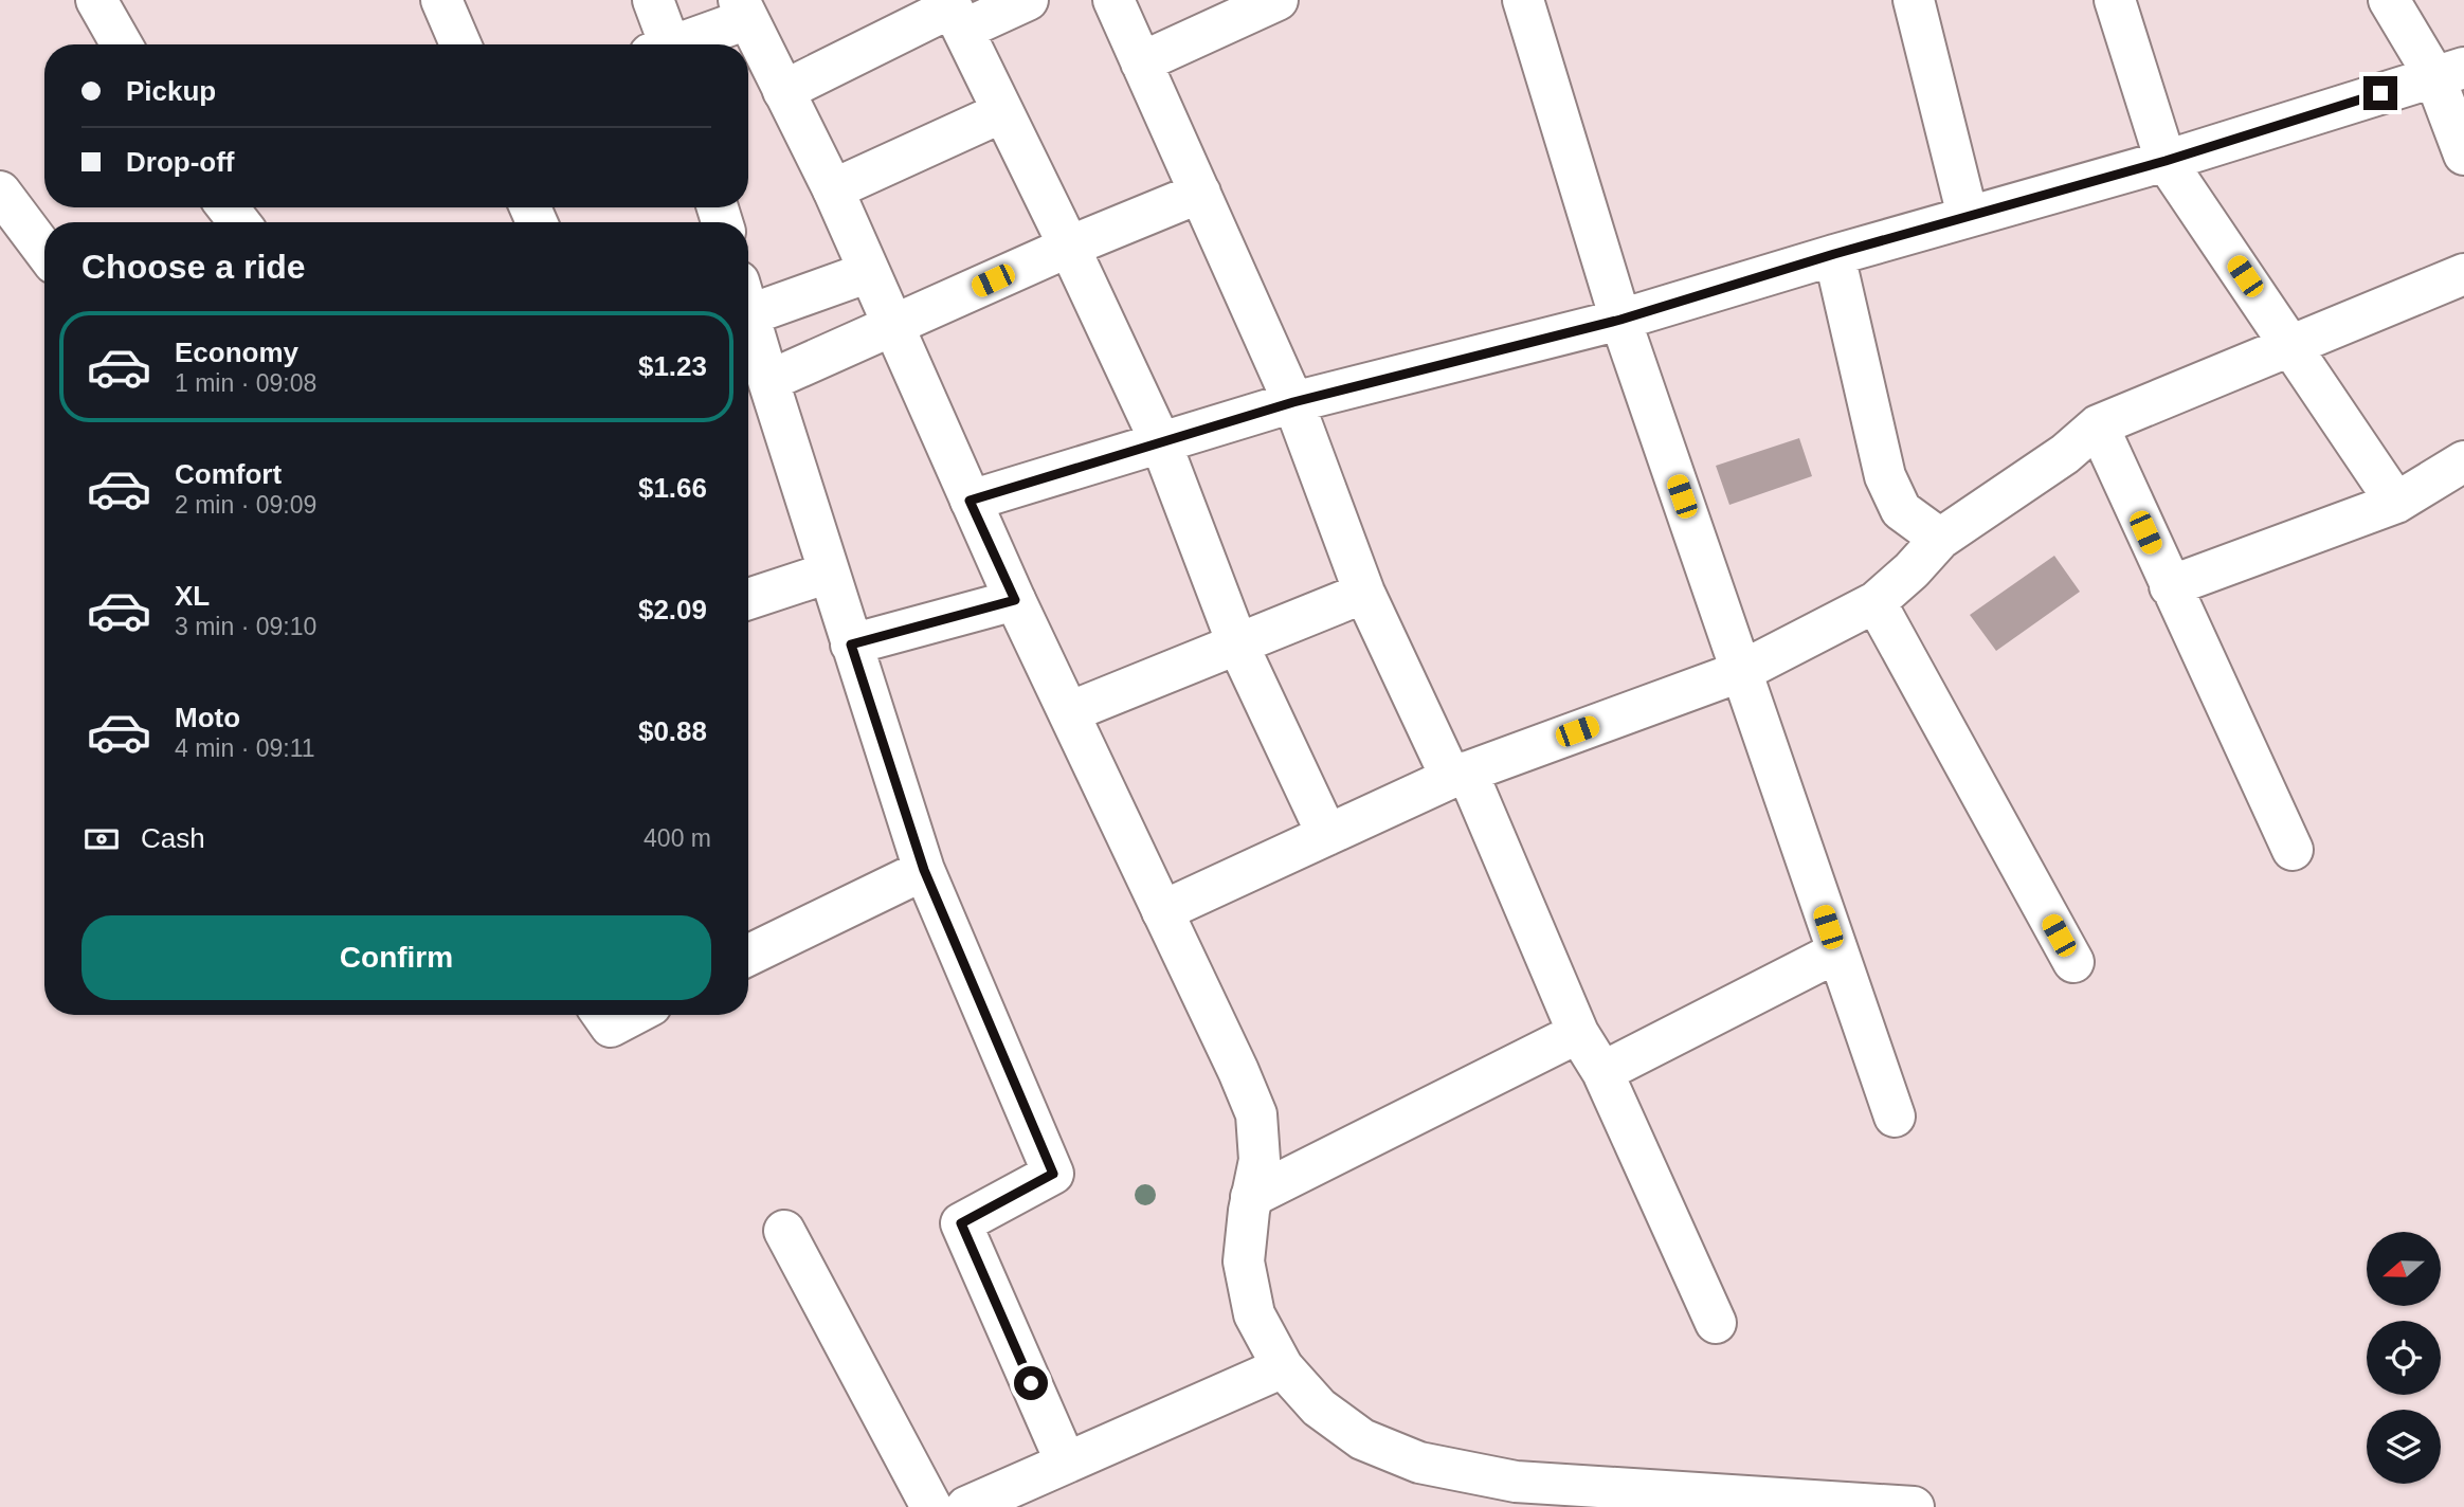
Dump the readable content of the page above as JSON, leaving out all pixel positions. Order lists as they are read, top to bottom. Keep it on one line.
{"north":"left","page":{"banner":["Pickup","Drop-off"],"heading":"Choose a ride","list":[{"name":"Economy","note":"1 min · 09:08","value":"$1.23"},{"name":"Comfort","note":"2 min · 09:09","value":"$1.66"},{"name":"XL","note":"3 min · 09:10","value":"$2.09"},{"name":"Moto","note":"4 min · 09:11","value":"$0.88"}],"pay":["Cash","400 m"],"buttons":"Confirm"}}
